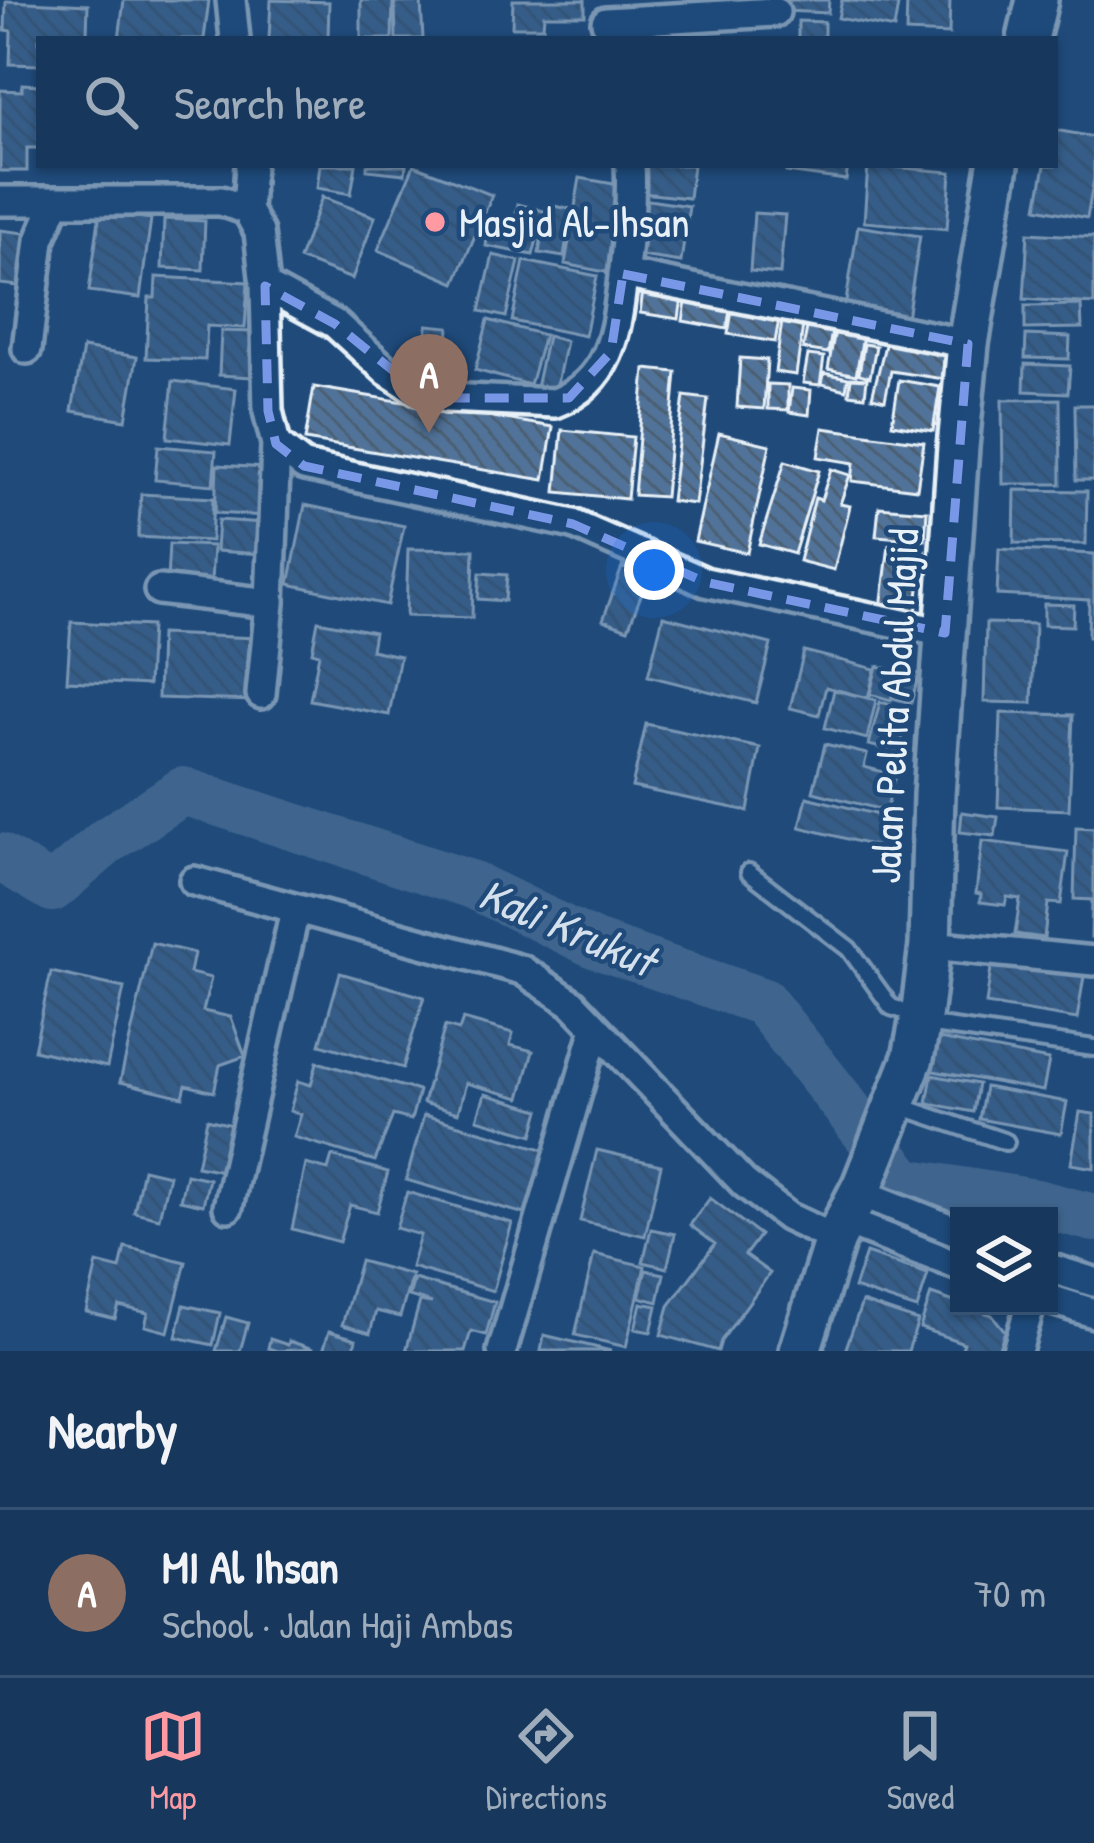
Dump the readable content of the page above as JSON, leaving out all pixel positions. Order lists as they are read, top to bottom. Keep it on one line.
{"streets":{"street":["Jalan Pelita Abdul Majid"]},"water":["Kali Krukut"],"places":["Masjid Al-Ihsan"],"page":{"search":"Search here","pins":"A","heading":"Nearby","list":[{"mark":"A","name":"MI Al Ihsan","note":"School · Jalan Haji Ambas","value":"70 m"}],"nav":["Map","Directions","Saved"]}}
